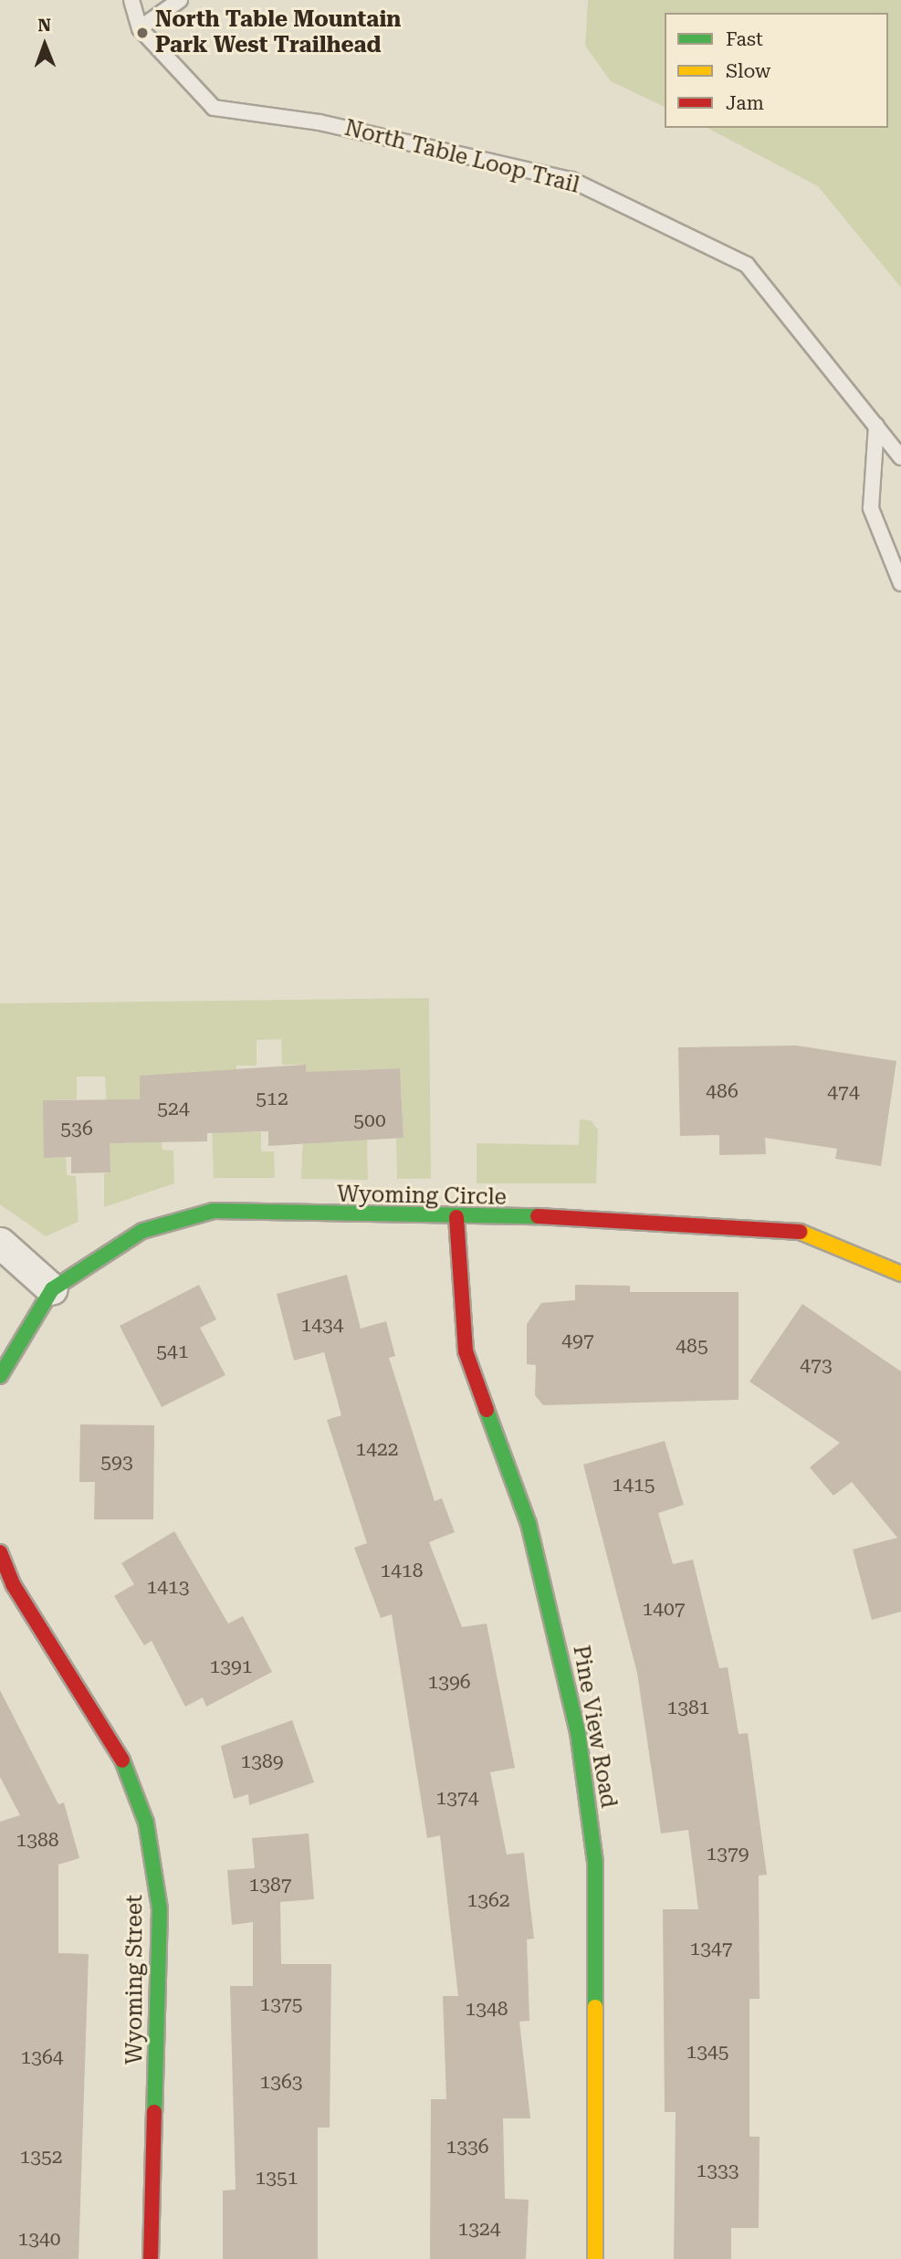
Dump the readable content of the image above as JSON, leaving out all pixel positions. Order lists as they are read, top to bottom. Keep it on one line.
{"streets":{"street":["Wyoming Circle","Pine View Road","Wyoming Street"],"lane":["North Table Loop Trail"]},"crossings":[["Wyoming Circle","Pine View Road"]],"places":["North Table Mountain Park West Trailhead"],"house_numbers":["486","474","512","524","500","536","1434","497","485","541","473","1422","593","1415","1418","1413","1407","1391","1396","1381","1389","1374","1388","1379","1387","1362","1347","1375","1348","1345","1364","1363","1336","1352","1333","1351","1324","1340"],"legend":["Fast","Slow","Jam"],"north":"top"}
